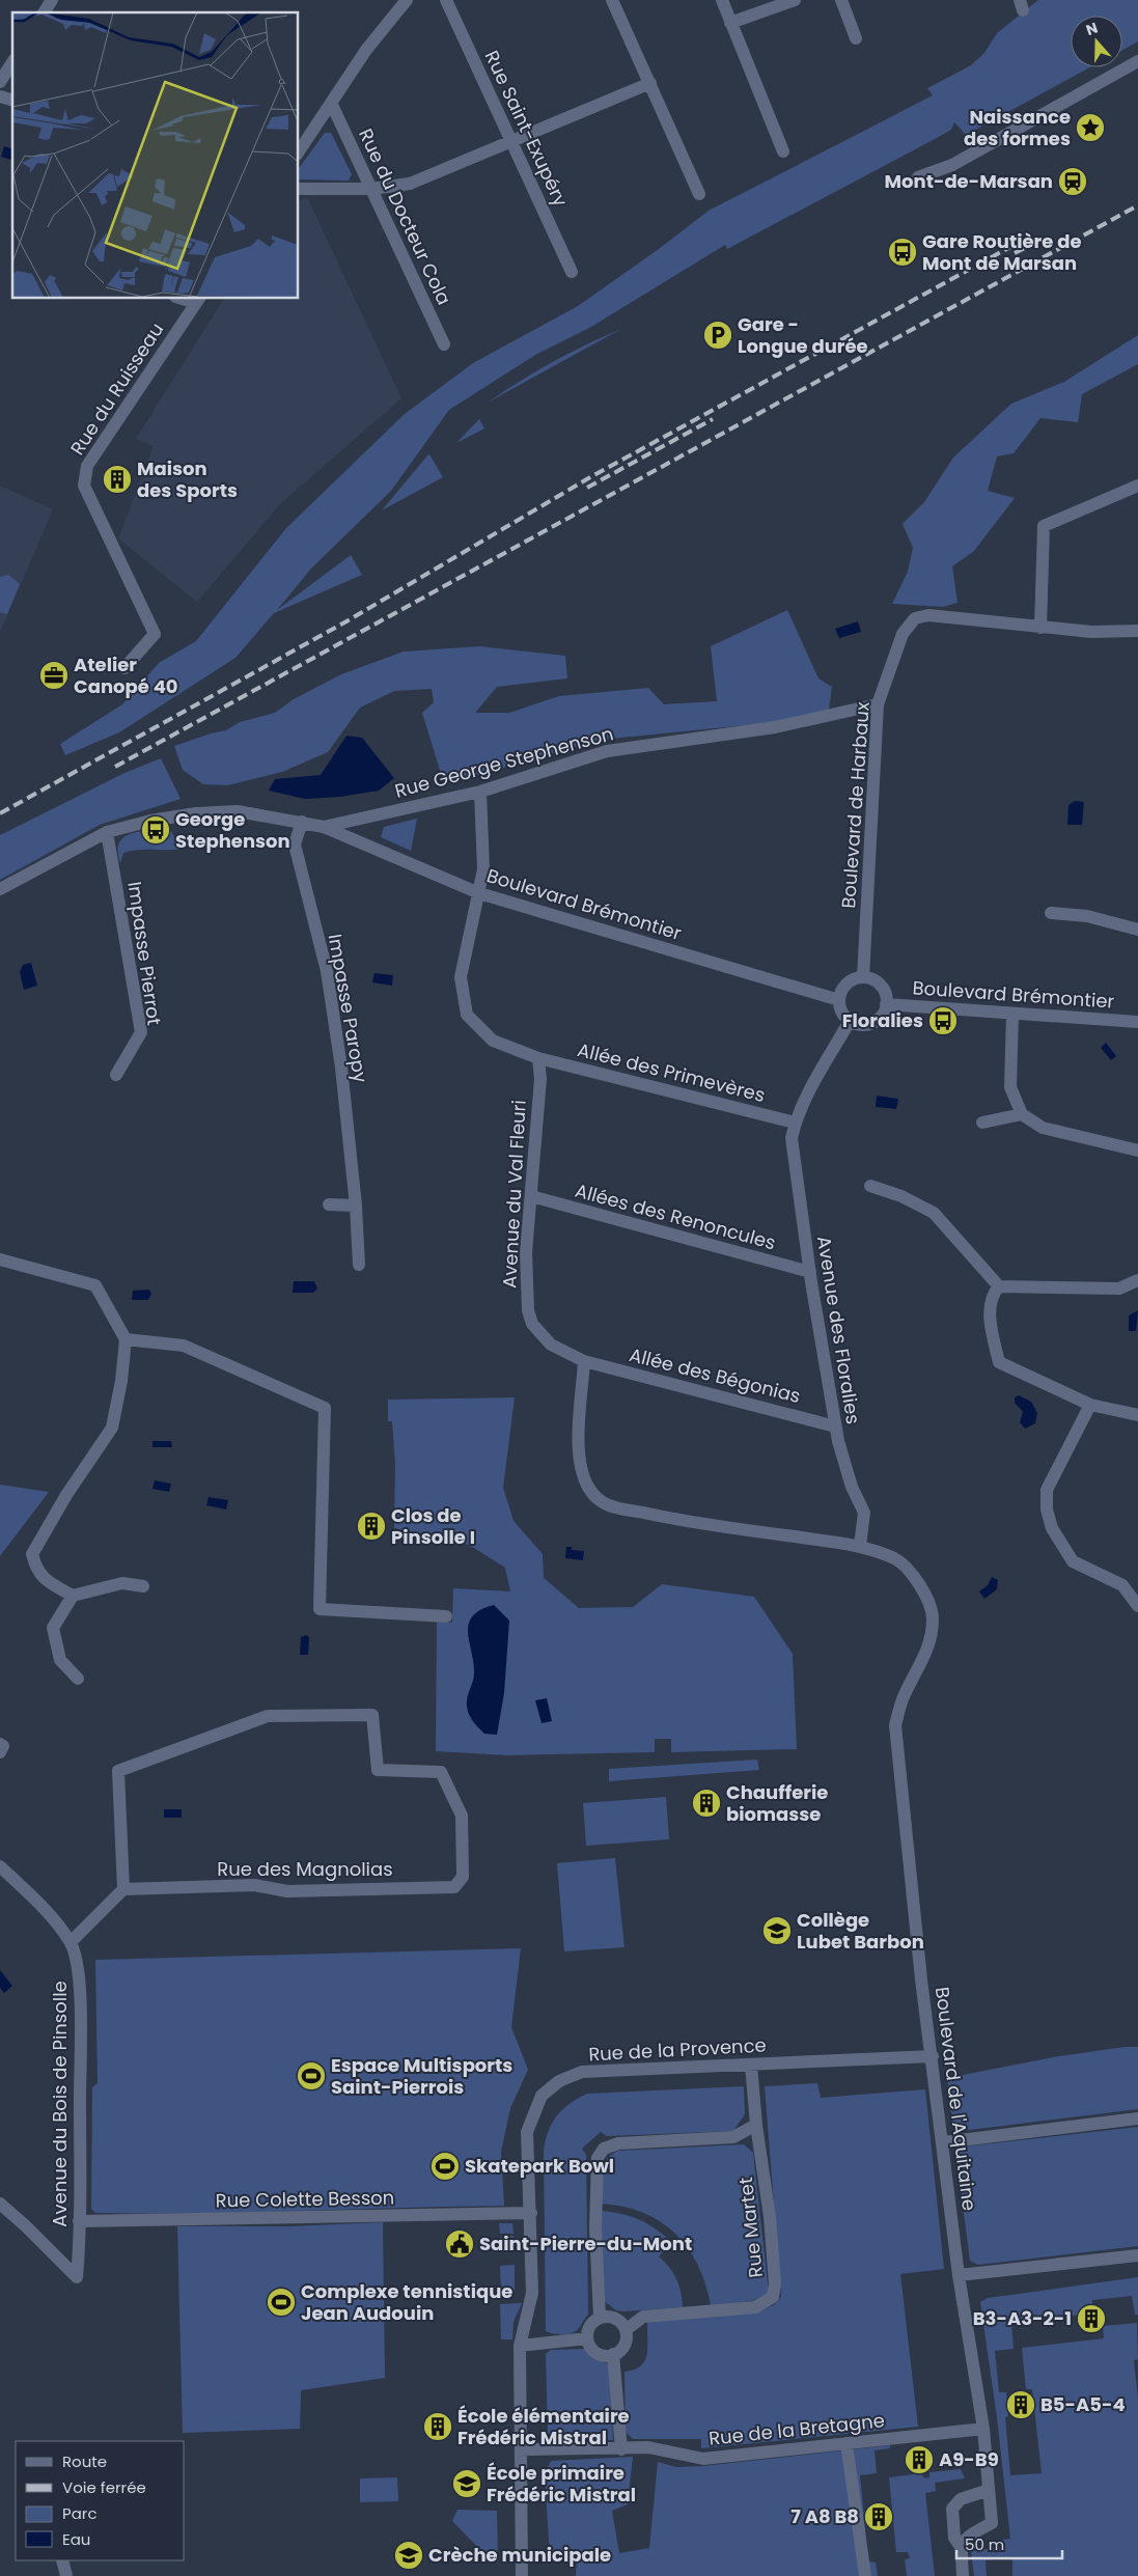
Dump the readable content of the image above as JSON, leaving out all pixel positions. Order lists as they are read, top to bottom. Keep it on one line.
{"streets":{"street":["Rue Saint-Exupéry","Rue du Docteur Cola","Rue du Ruisseau","Rue George Stephenson","Boulevard de Harbaux","Boulevard Brémontier","Impasse Pierrot","Impasse Paropy","Allée des Primevères","Avenue du Val Fleuri","Allées des Renoncules","Avenue des Floralies","Allée des Bégonias","Rue des Magnolias","Rue de la Provence","Boulevard de l'Aquitaine","Avenue du Bois de Pinsolle","Rue Colette Besson","Rue Martet","Rue de la Bretagne"]},"crossings":[["Rue George Stephenson","Boulevard de Harbaux"],["Rue George Stephenson","Boulevard Brémontier"],["Rue George Stephenson","Impasse Pierrot"],["Rue George Stephenson","Impasse Paropy"],["Boulevard de Harbaux","Boulevard Brémontier"],["Boulevard de Harbaux","Avenue des Floralies"],["Boulevard Brémontier","Avenue des Floralies"],["Allée des Primevères","Avenue du Val Fleuri"],["Allée des Primevères","Avenue des Floralies"],["Avenue du Val Fleuri","Allées des Renoncules"],["Avenue du Val Fleuri","Allée des Bégonias"],["Allées des Renoncules","Avenue des Floralies"],["Avenue des Floralies","Allée des Bégonias"],["Avenue des Floralies","Boulevard de l'Aquitaine"],["Rue de la Provence","Boulevard de l'Aquitaine"],["Rue de la Provence","Rue Colette Besson"],["Rue de la Provence","Rue Martet"],["Rue de la Provence","Rue de la Bretagne"],["Boulevard de l'Aquitaine","Rue de la Bretagne"],["Avenue du Bois de Pinsolle","Rue Colette Besson"]],"places":{"place":["Naissance des formes"],"station":["Mont-de-Marsan"],"bus stop":["Gare Routière de Mont de Marsan","George Stephenson","Floralies"],"parking":["Gare - Longue durée"],"building":["Maison des Sports","Clos de Pinsolle I","Chaufferie biomasse","B3-A3-2-1","B5-A5-4","École élémentaire Frédéric Mistral","A9-B9","7 A8 B8"],"office":["Atelier Canopé 40"],"school or university":["Collège Lubet Barbon","École primaire Frédéric Mistral","Crèche municipale"],"sports":["Espace Multisports Saint-Pierrois","Skatepark Bowl","Complexe tennistique Jean Audouin"],"public building":["Saint-Pierre-du-Mont"]},"legend":["Route","Voie ferrée","Parc","Eau"],"scale_bar":"50 m","north":"top"}
